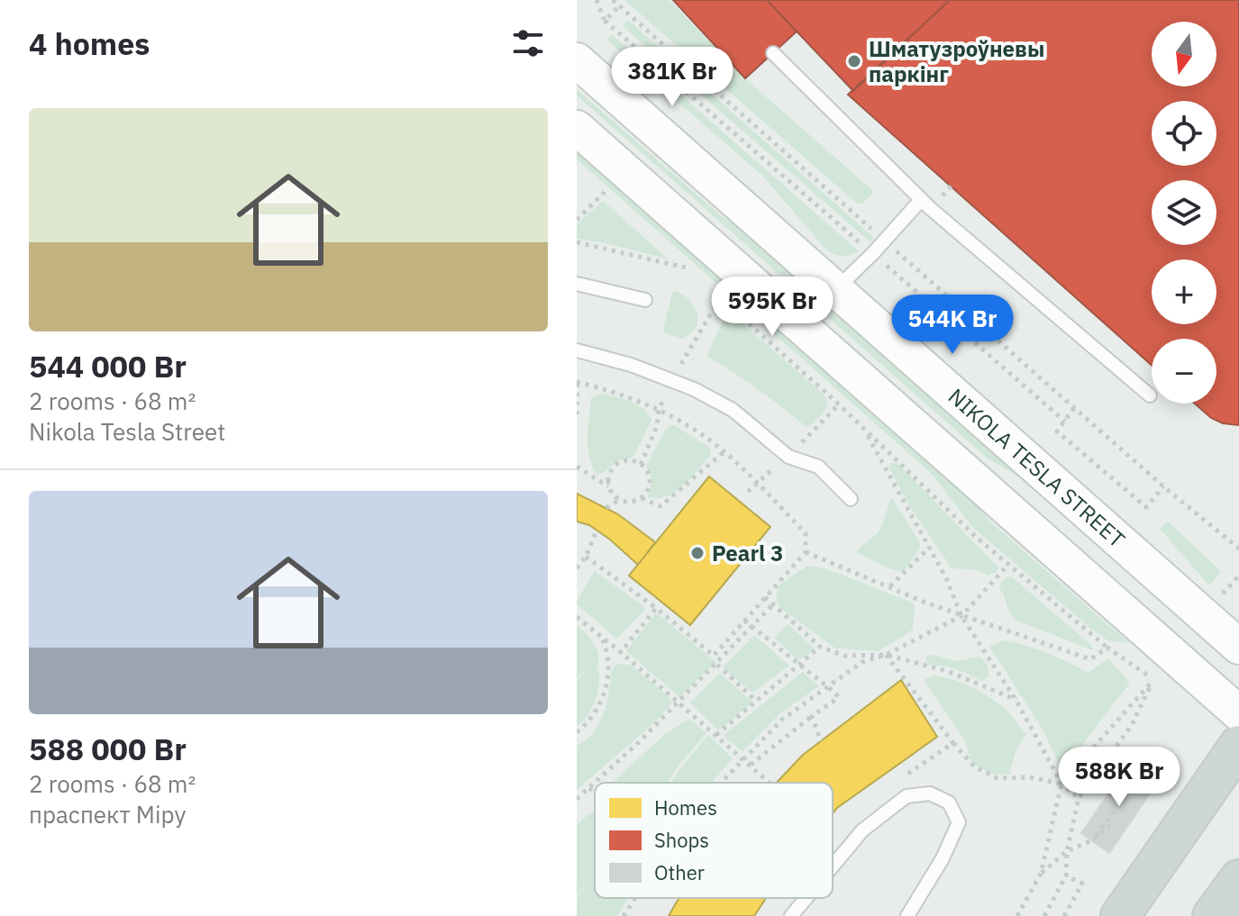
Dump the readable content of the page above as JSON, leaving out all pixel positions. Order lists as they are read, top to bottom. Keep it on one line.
{"streets":{"main road":["NIKOLA TESLA STREET"]},"places":["Шматузроўневы паркінг","Pearl 3"],"legend":["Homes","Shops","Other"],"north":"bottom","page":{"heading":"4 homes","map_buttons":["+","−"],"price":["381K Br","595K Br","544K Br","588K Br"],"list":[{"name":"544 000 Br","note":"2 rooms · 68 m² · Nikola Tesla Street"},{"name":"588 000 Br","note":"2 rooms · 68 m² · праспект Міру"}]}}
